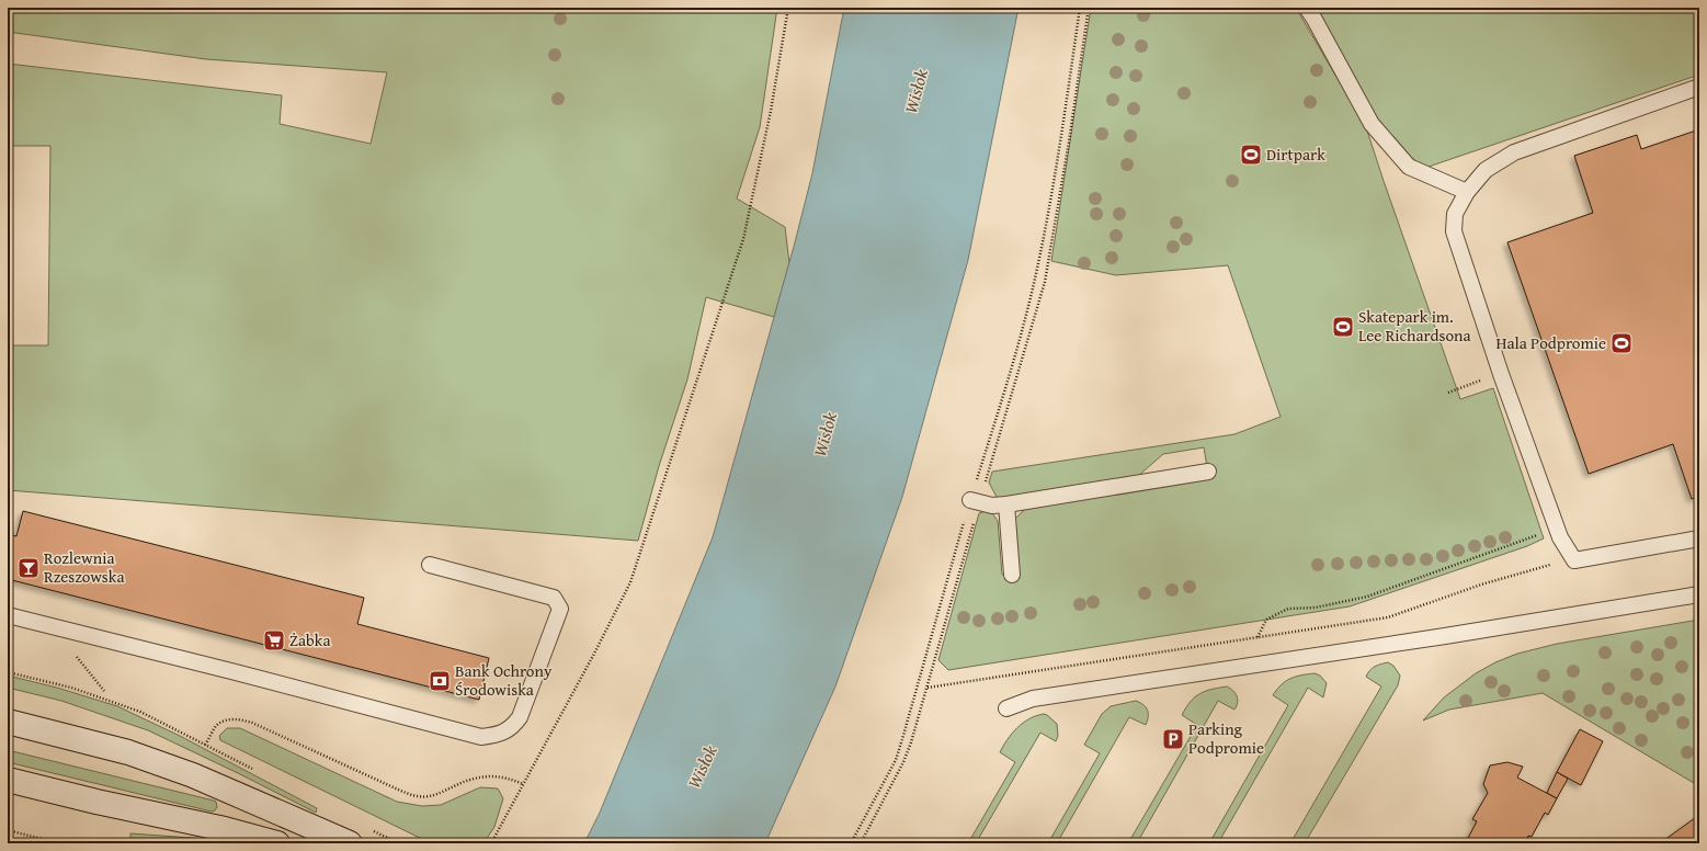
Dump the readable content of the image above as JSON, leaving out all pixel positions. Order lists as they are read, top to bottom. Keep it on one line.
{"water":["Wisłok"],"places":{"sports":["Dirtpark","Skatepark im. Lee Richardsona","Hala Podpromie"],"bar":["Rozlewnia Rzeszowska"],"supermarket":["Żabka"],"bank":["Bank Ochrony Środowiska"],"parking":["Parking Podpromie"]}}
